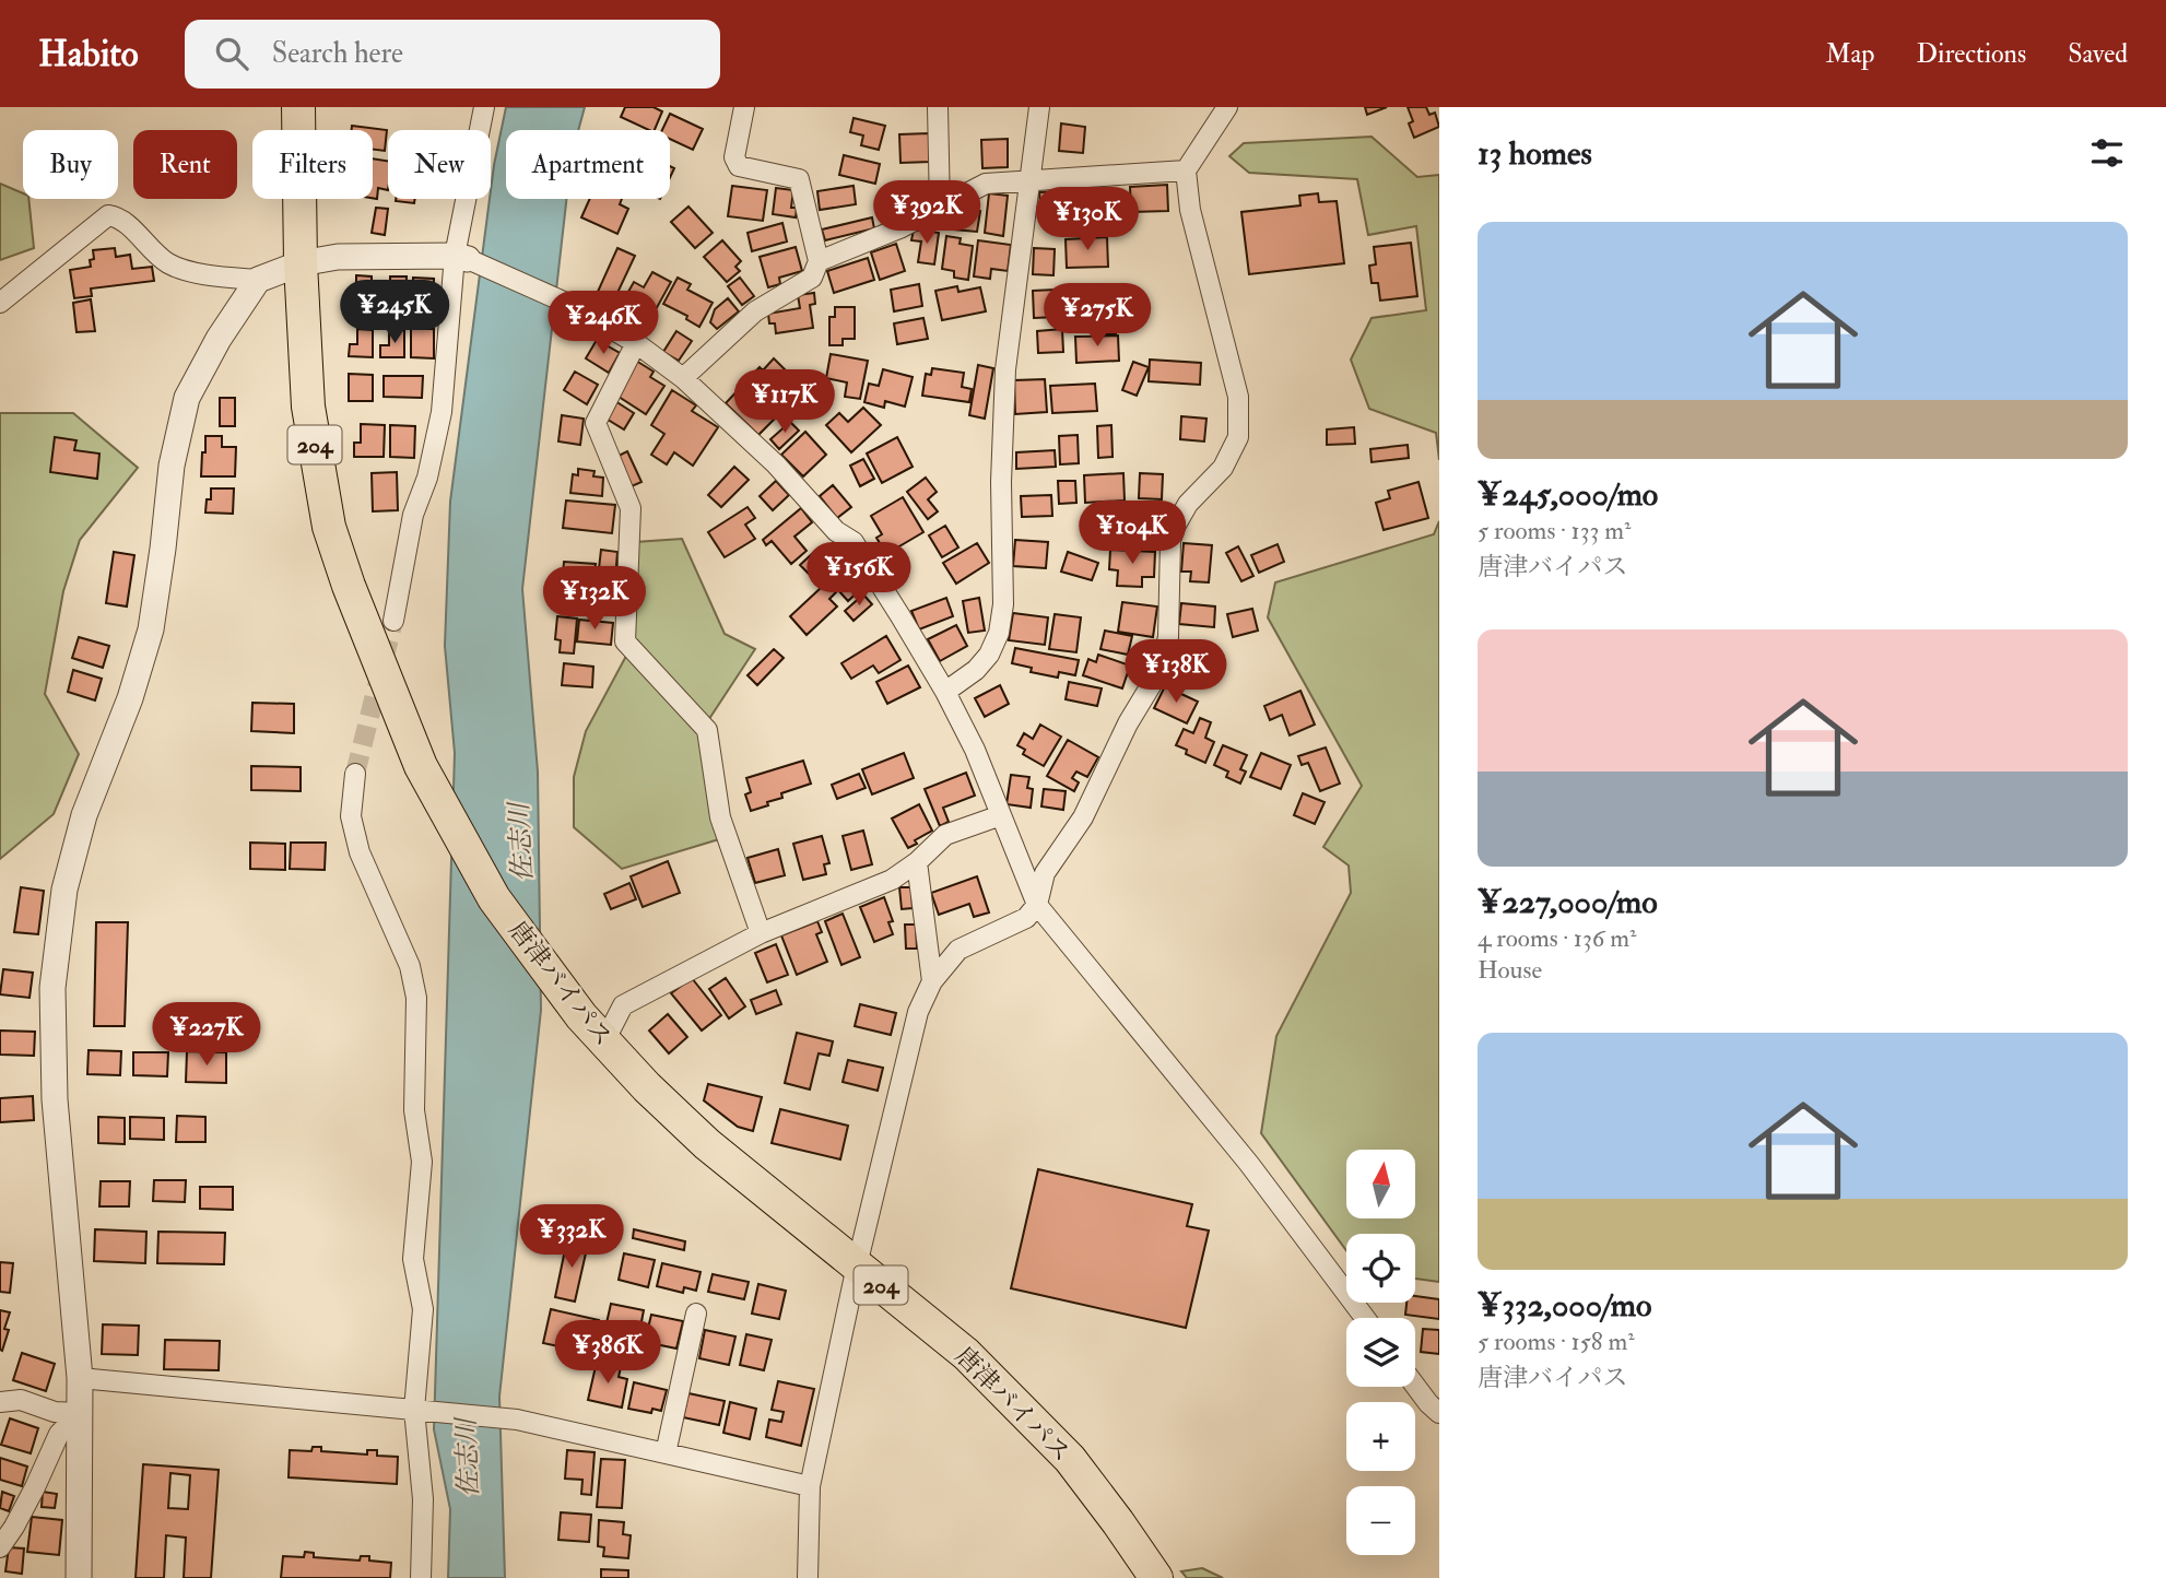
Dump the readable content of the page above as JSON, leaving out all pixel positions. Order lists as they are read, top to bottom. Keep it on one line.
{"streets":{"highway":["204","唐津バイパス"]},"water":["佐志川"],"north":"top","page":{"header":"Habito","search":"Search here","nav":["Map","Directions","Saved"],"heading":"13 homes","chip":["Buy","Rent","Filters","New","Apartment"],"price":["¥392K","¥130K","¥245K","¥275K","¥246K","¥117K","¥104K","¥156K","¥132K","¥138K","¥227K","¥332K","¥386K"],"list":[{"name":"¥245,000/mo","note":"5 rooms · 133 m² · 唐津バイパス"},{"name":"¥227,000/mo","note":"4 rooms · 136 m² · House"},{"name":"¥332,000/mo","note":"5 rooms · 158 m² · 唐津バイパス"}],"map_buttons":["+","−"]}}
